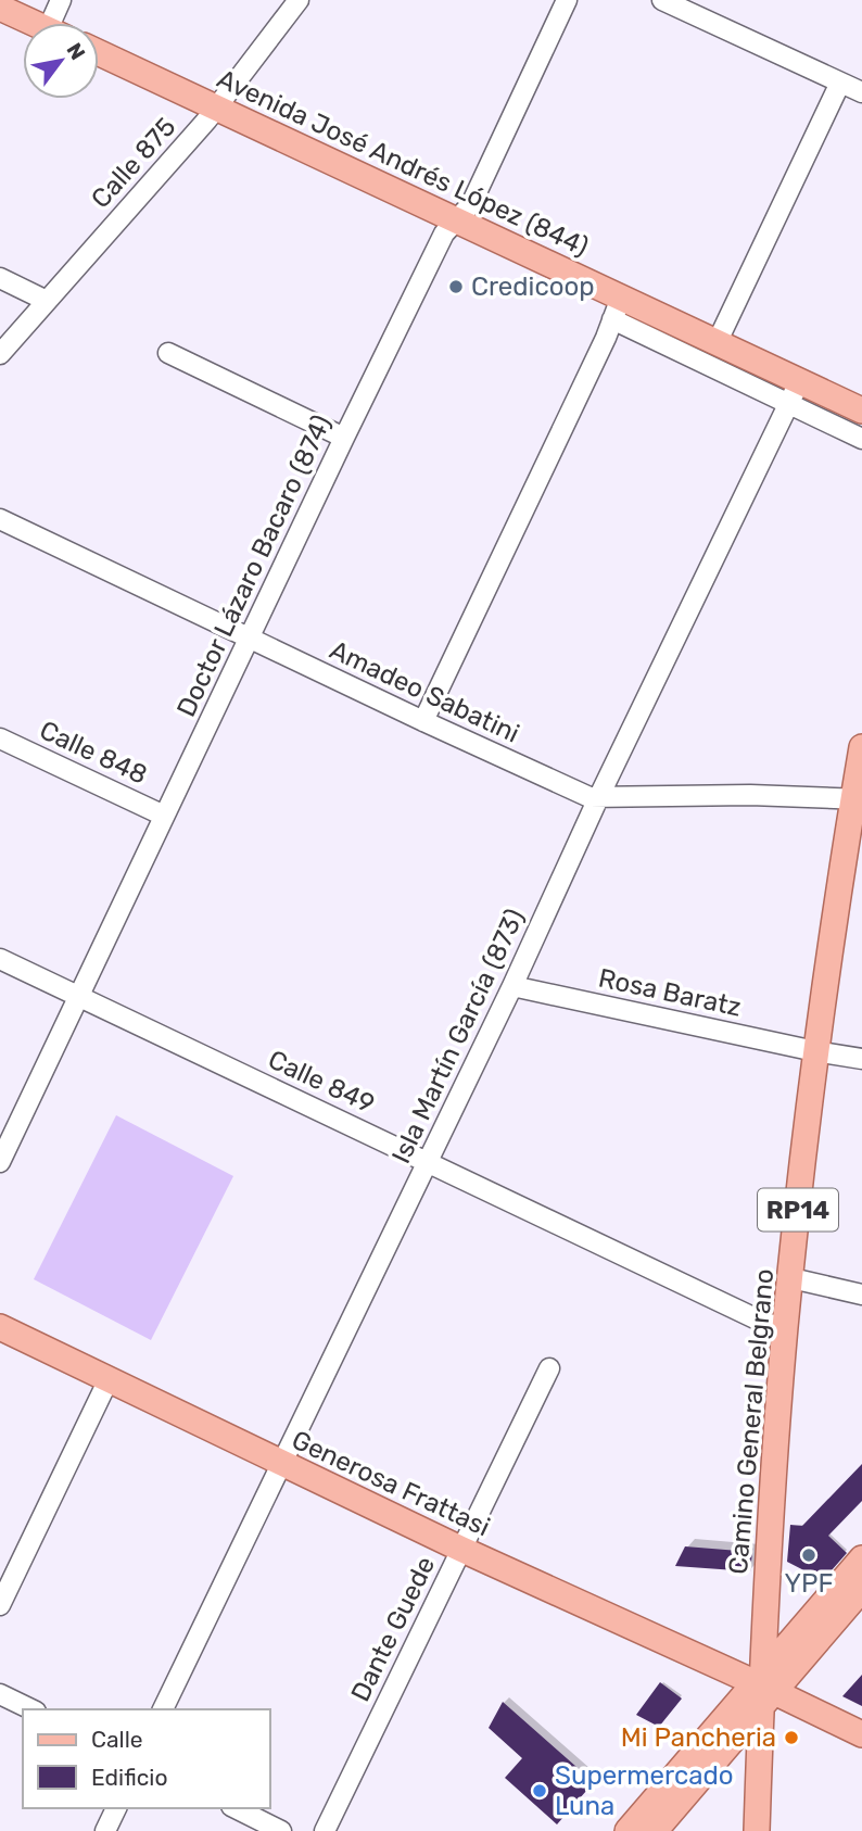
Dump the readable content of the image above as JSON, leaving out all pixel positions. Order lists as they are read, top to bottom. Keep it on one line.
{"streets":{"main road":["Avenida José Andrés López (844)","RP14","Camino General Belgrano","Generosa Frattasi"],"street":["Calle 875","Doctor Lázaro Bacaro (874)","Amadeo Sabatini","Calle 848","Rosa Baratz","Isla Martín García (873)","Calle 849","Dante Guede"]},"crossings":[["Calle 875","Avenida José Andrés López (844)"],["Avenida José Andrés López (844)","Doctor Lázaro Bacaro (874)"],["Avenida José Andrés López (844)","Isla Martín García (873)"],["Doctor Lázaro Bacaro (874)","Amadeo Sabatini"],["Doctor Lázaro Bacaro (874)","Calle 848"],["Doctor Lázaro Bacaro (874)","Calle 849"],["Amadeo Sabatini","Isla Martín García (873)"],["Amadeo Sabatini","Camino General Belgrano"],["Rosa Baratz","Isla Martín García (873)"],["Rosa Baratz","Camino General Belgrano"],["Isla Martín García (873)","Calle 849"],["Isla Martín García (873)","Generosa Frattasi"],["Calle 849","Camino General Belgrano"],["Camino General Belgrano","Generosa Frattasi"],["Generosa Frattasi","Dante Guede"]],"places":["Credicoop","YPF","Mi Pancheria","Supermercado Luna"],"legend":["Calle","Edificio"],"north":"top right"}
